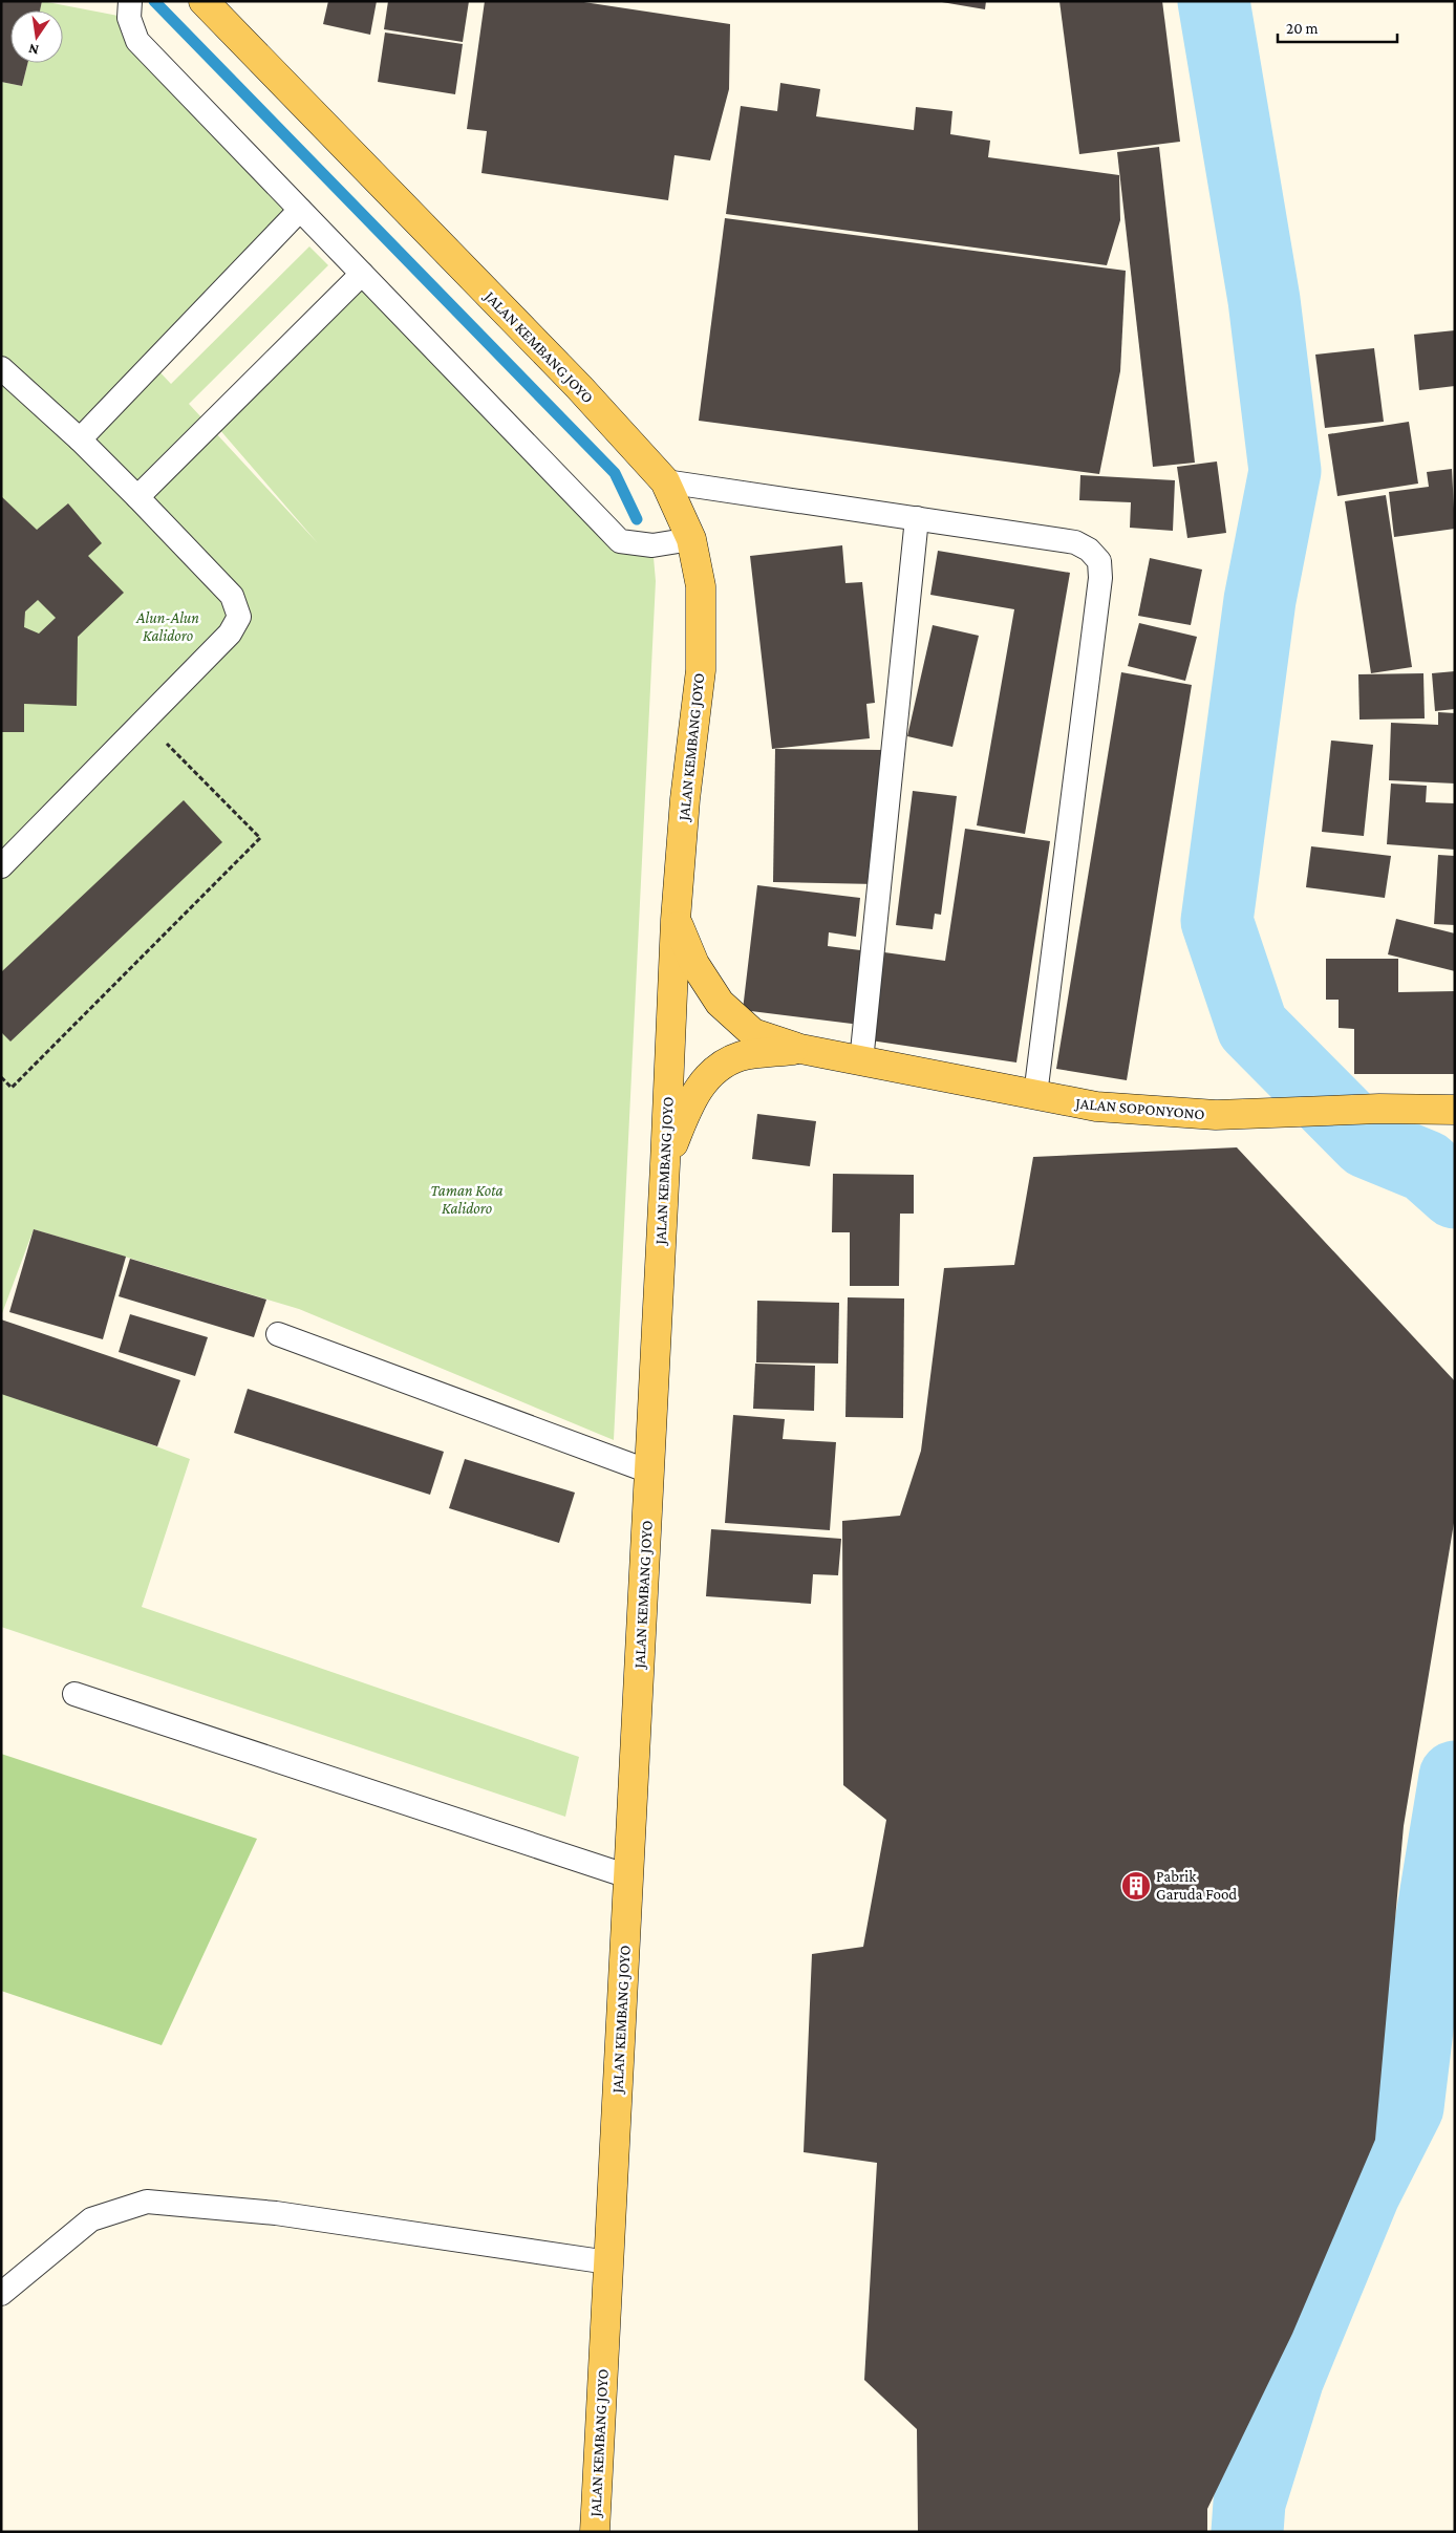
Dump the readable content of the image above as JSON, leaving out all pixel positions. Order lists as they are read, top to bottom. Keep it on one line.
{"streets":{"main road":["JALAN KEMBANG JOYO","JALAN SOPONYONO"]},"parks":["Alun-Alun Kalidoro","Taman Kota Kalidoro"],"places":{"building":["Pabrik Garuda Food"]},"scale_bar":"20 m","north":"bottom"}
